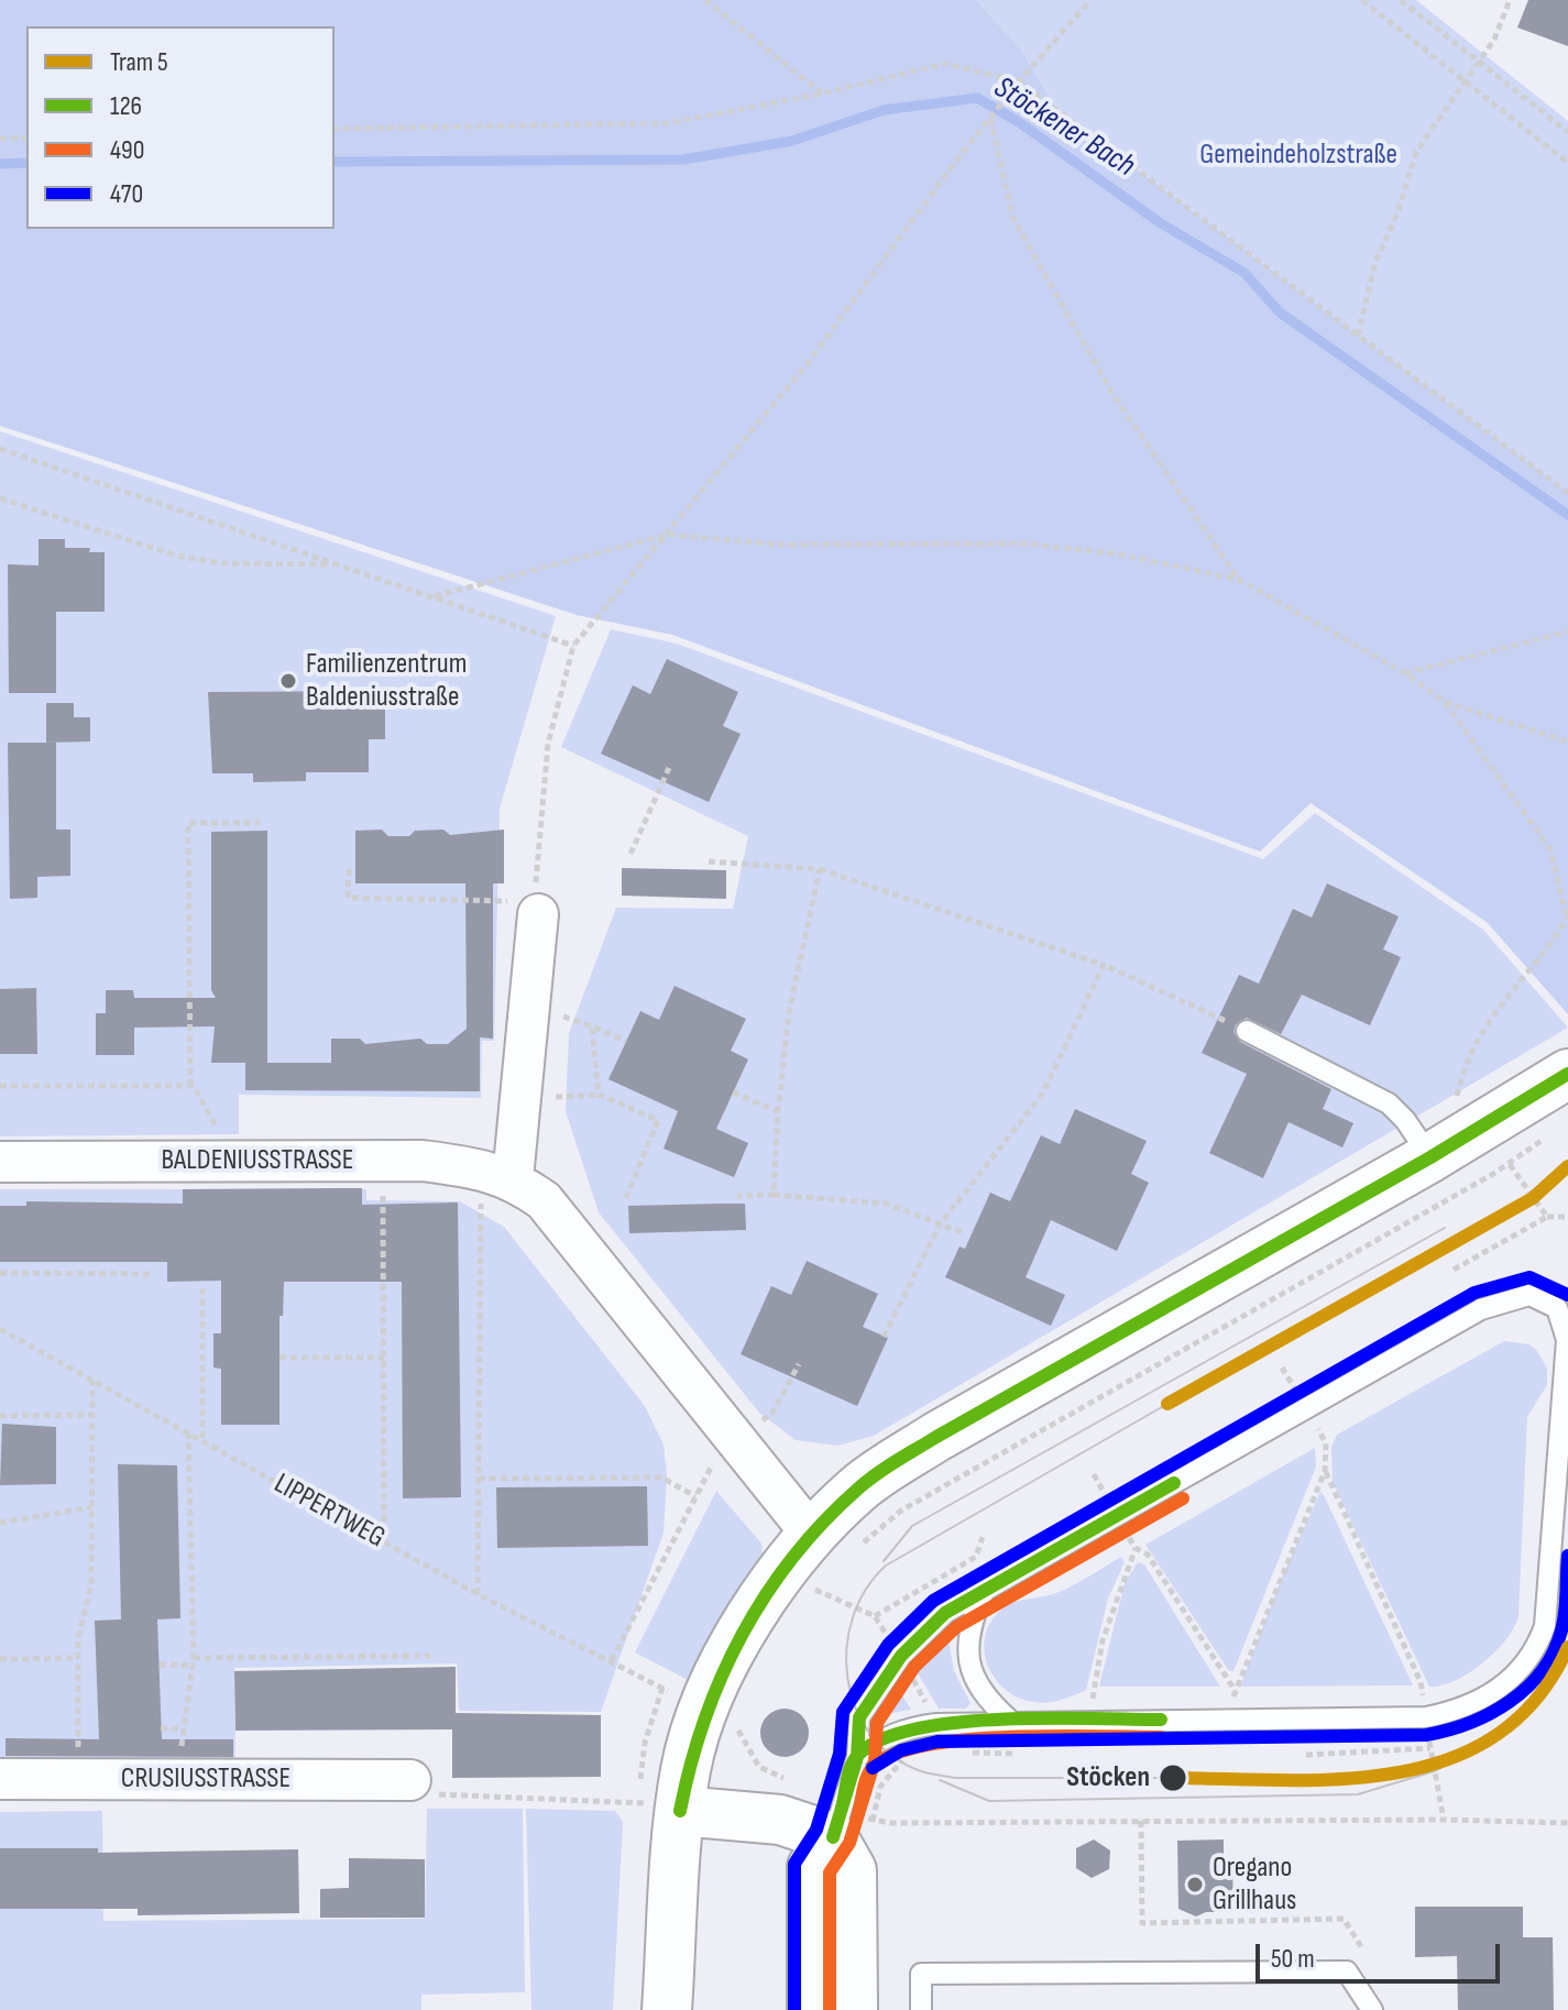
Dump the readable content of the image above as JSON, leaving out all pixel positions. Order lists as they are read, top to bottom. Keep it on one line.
{"streets":{"street":["BALDENIUSSTRASSE","CRUSIUSSTRASSE"],"path":["LIPPERTWEG"]},"water":["Stöckener Bach"],"parks":["Gemeindeholzstraße"],"places":["Familienzentrum Baldeniusstraße","Stöcken","Oregano Grillhaus"],"lines":["transit line 126","tram line 5","transit line 470","transit line 490"],"legend":["Tram 5","126","490","470"],"scale_bar":"50 m"}
